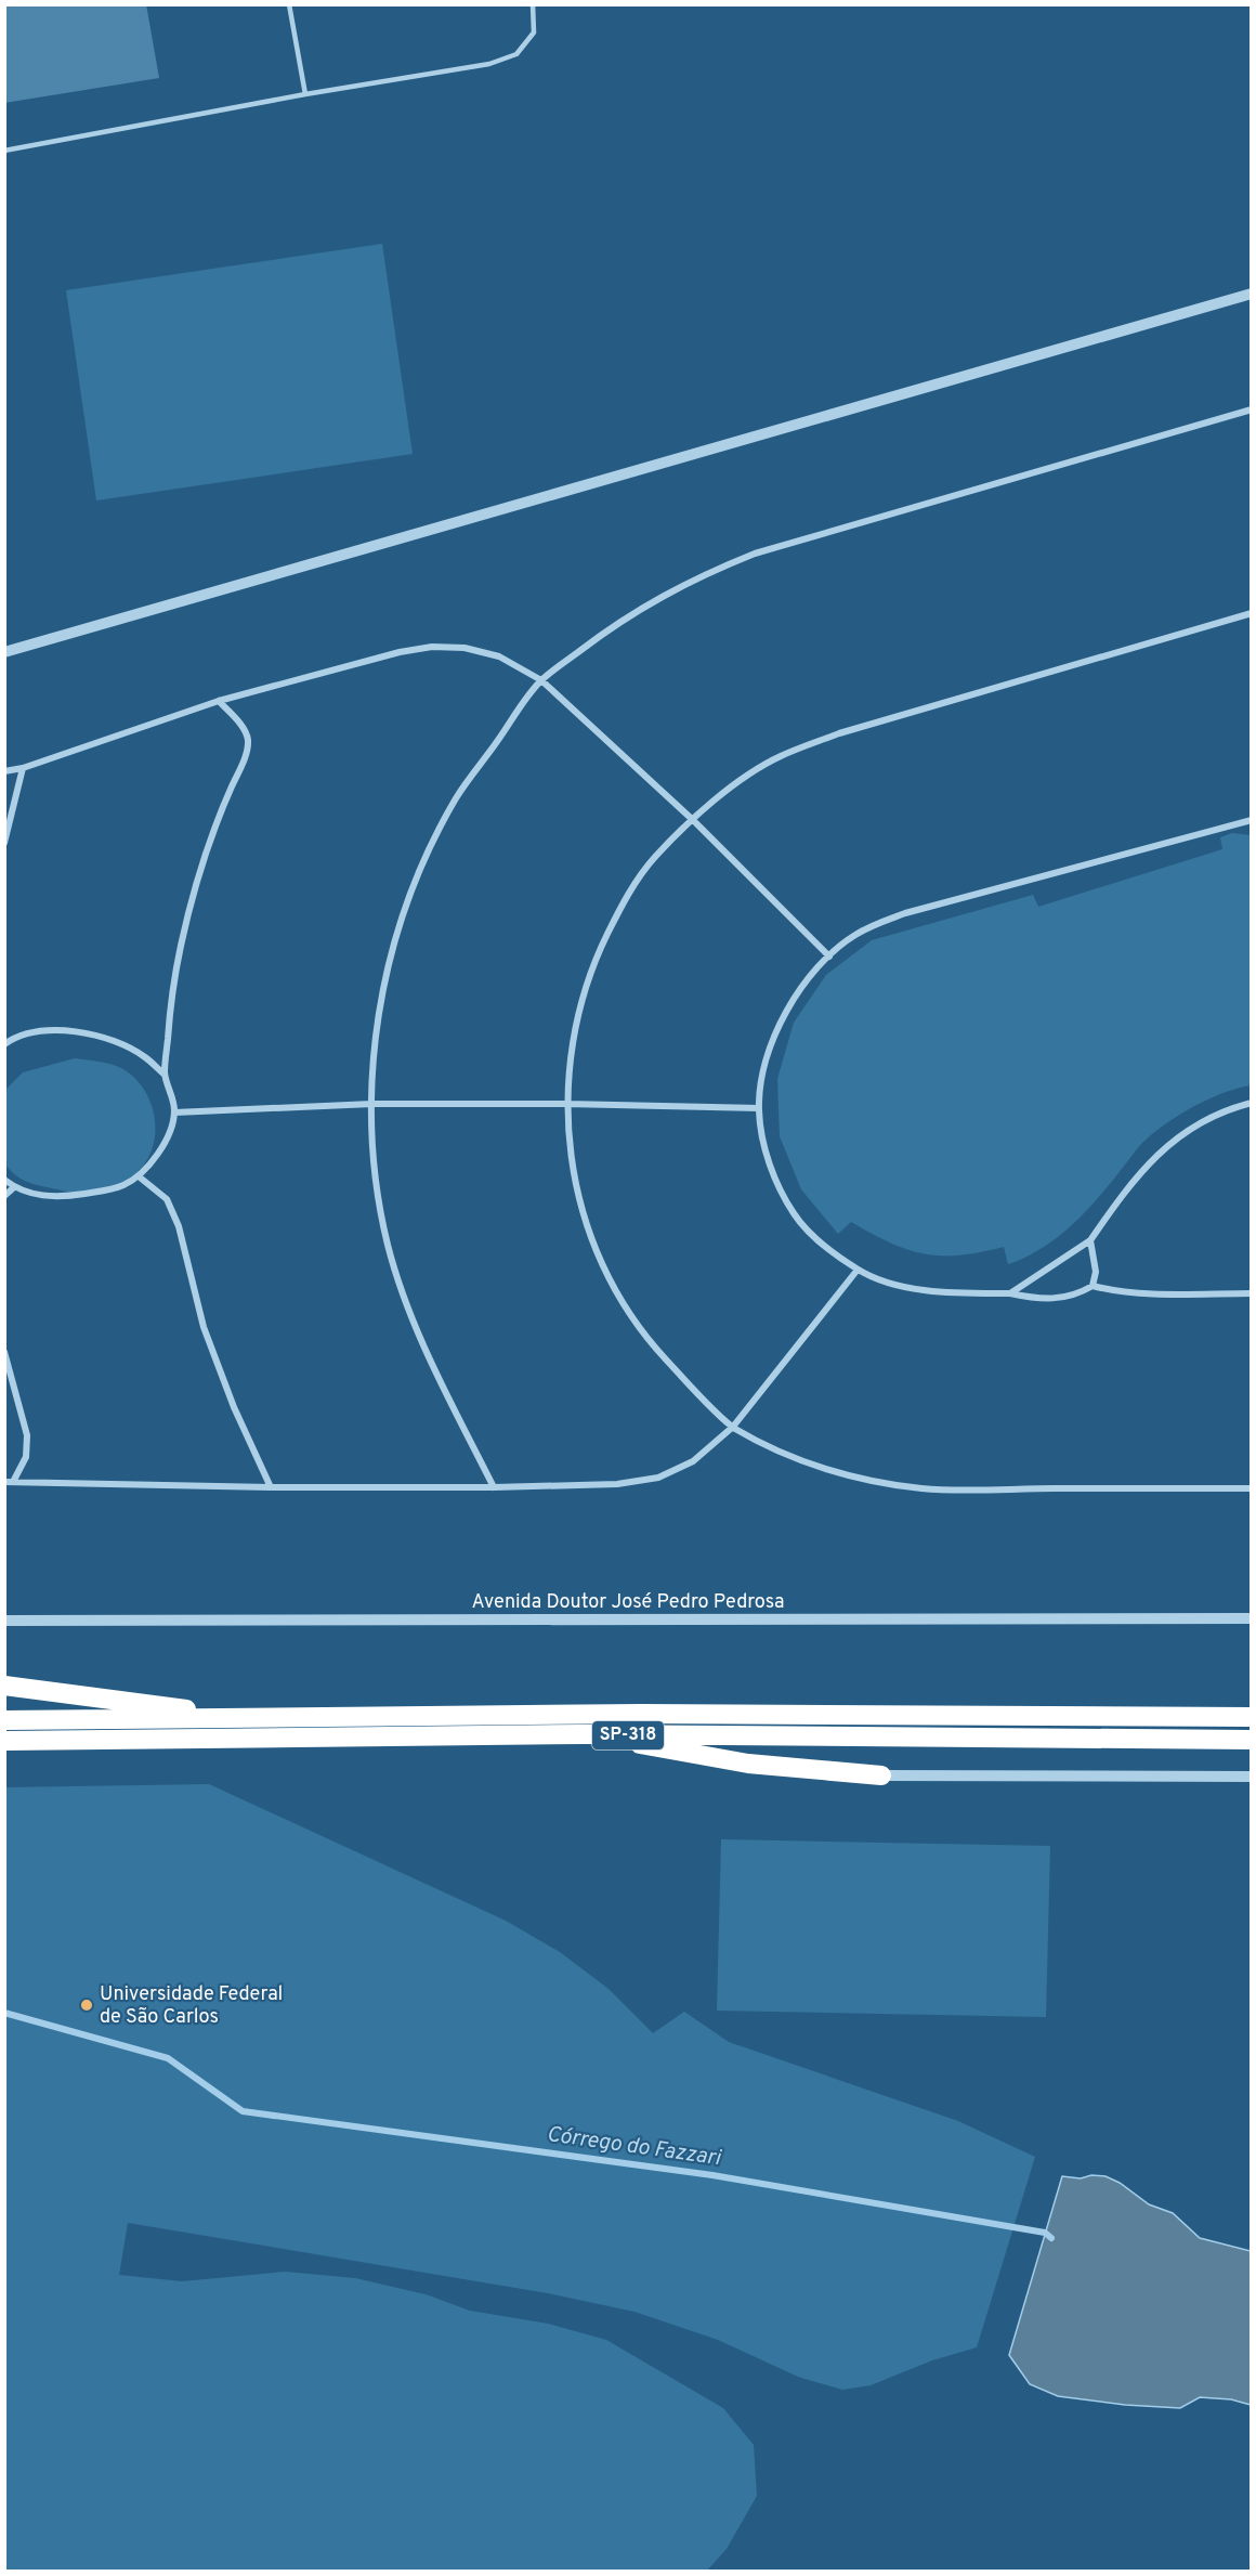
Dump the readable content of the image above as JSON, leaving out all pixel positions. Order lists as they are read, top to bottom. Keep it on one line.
{"streets":{"highway":["SP-318"],"street":["Avenida Doutor José Pedro Pedrosa"]},"water":["Córrego do Fazzari"],"places":["Universidade Federal de São Carlos"]}
